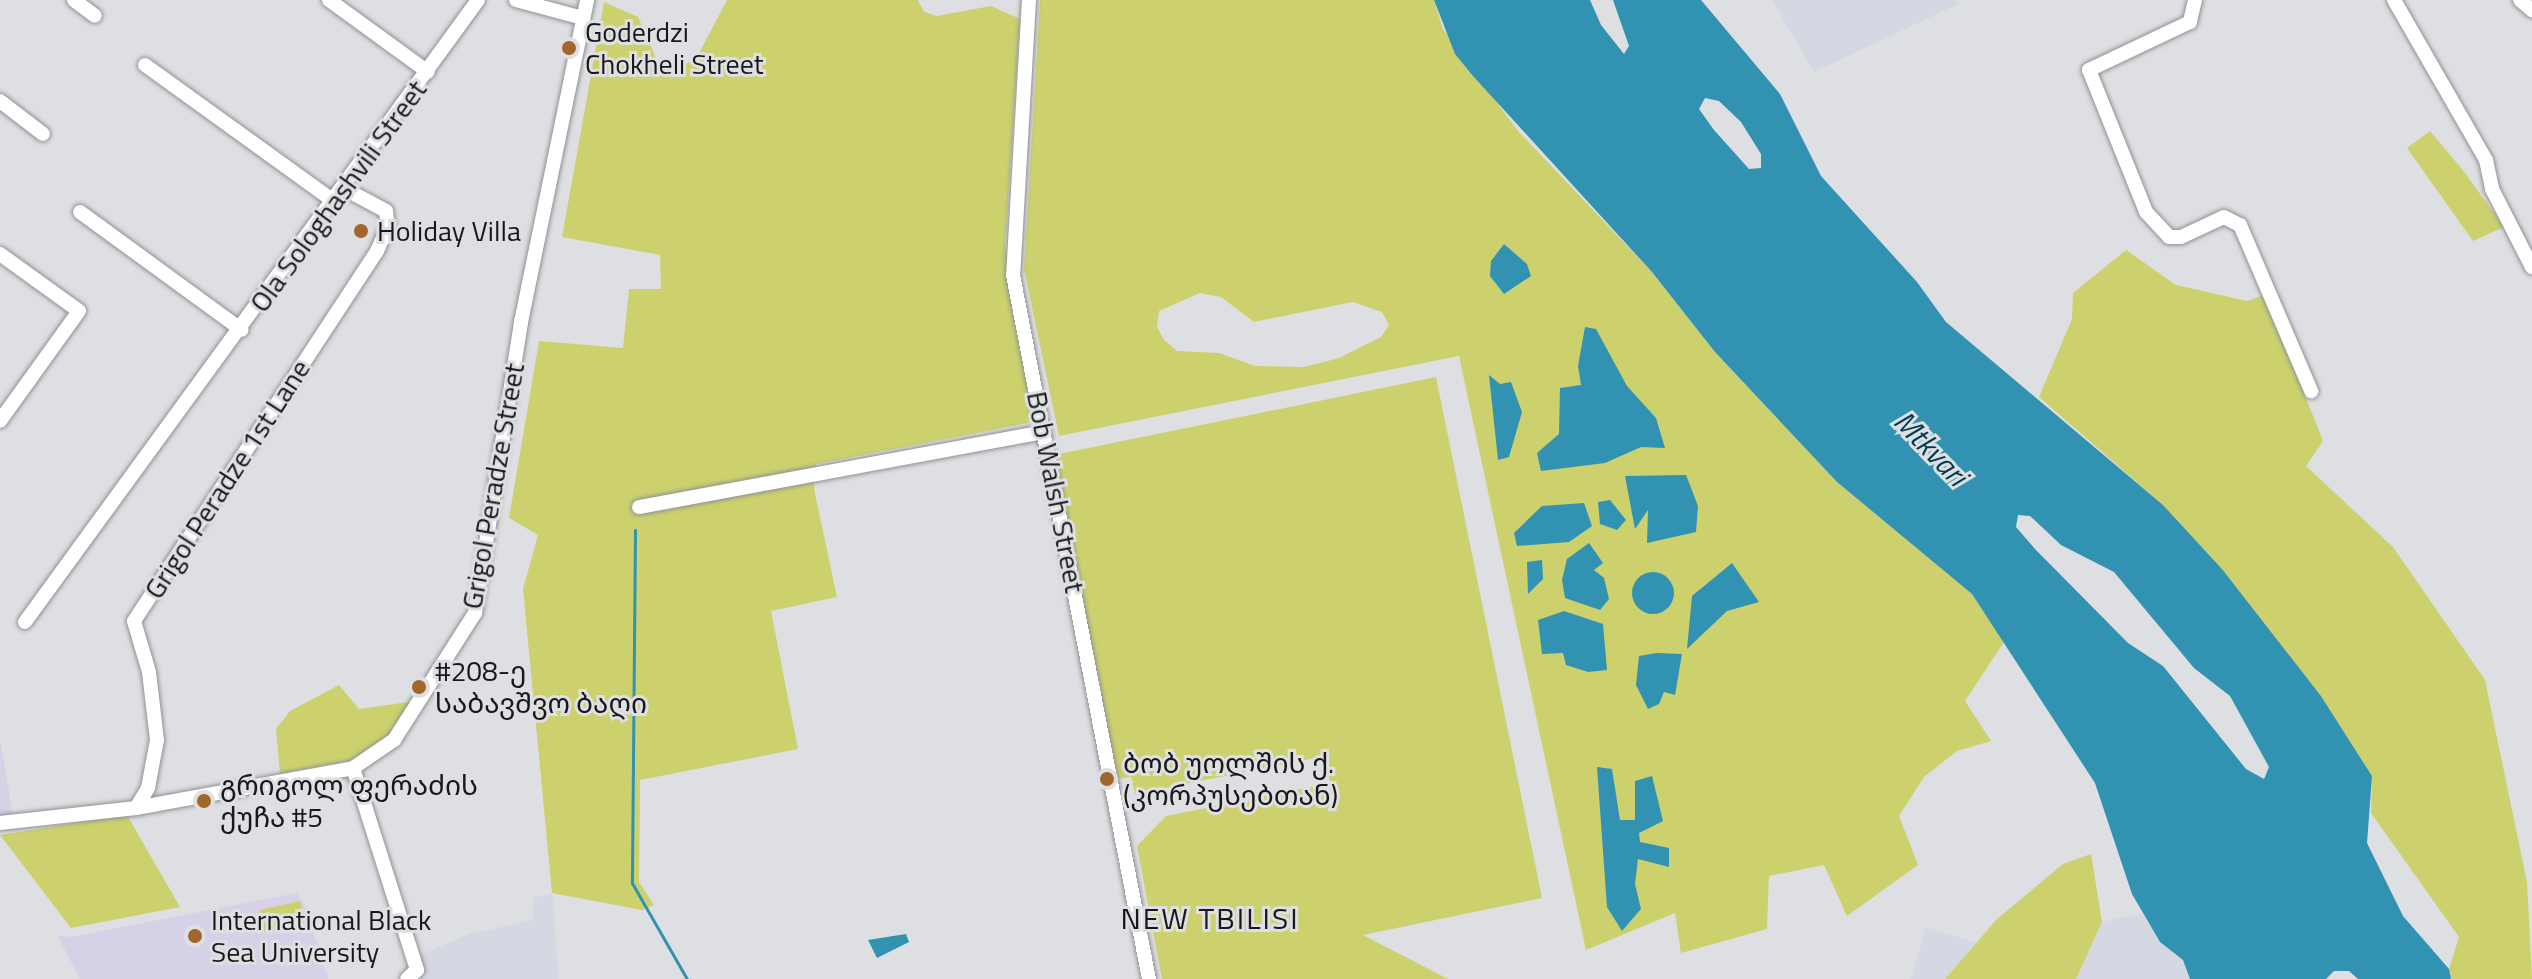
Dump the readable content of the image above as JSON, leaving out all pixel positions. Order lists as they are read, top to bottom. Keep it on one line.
{"streets":{"street":["Ola Sologhashvili Street","Grigol Peradze 1st Lane","Grigol Peradze Street","Bob Walsh Street"]},"crossings":[["Ola Sologhashvili Street","Grigol Peradze 1st Lane"],["Grigol Peradze 1st Lane","Grigol Peradze Street"]],"districts":["NEW TBILISI"],"water":["Mtkvari"],"places":["Goderdzi Chokheli Street","Holiday Villa","#208-ე საბავშვო ბაღი","ბობ უოლშის ქ. (კორპუსებთან)","გრიგოლ ფერაძის ქუჩა #5","International Black Sea University"]}
